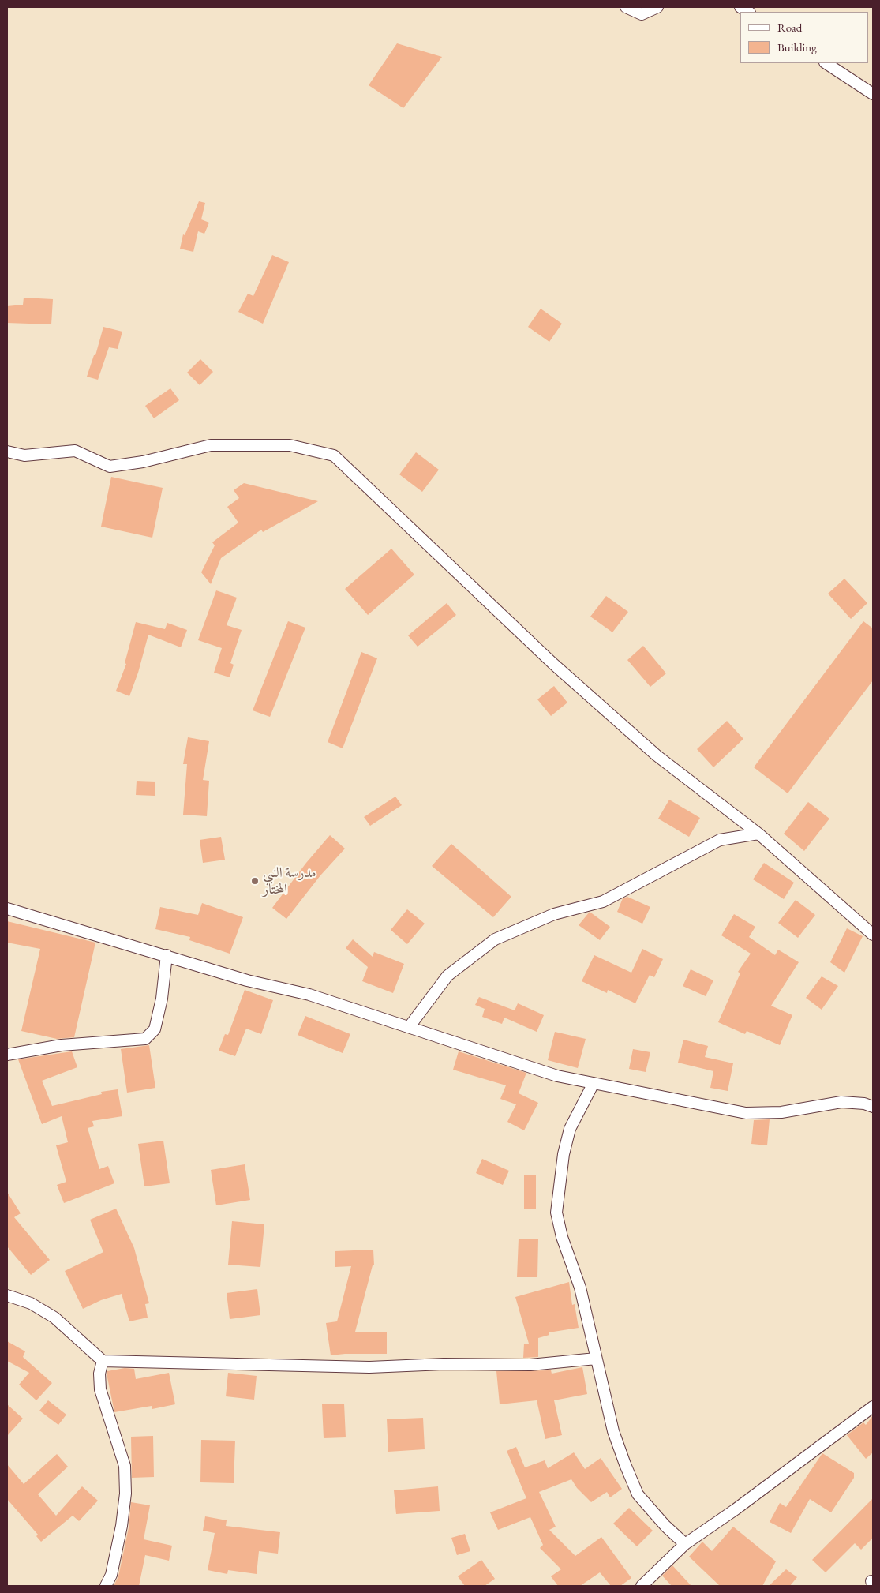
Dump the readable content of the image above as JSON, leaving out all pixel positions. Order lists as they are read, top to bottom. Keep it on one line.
{"places":["مدرسة النبي المختار"],"legend":["Road","Building"]}
